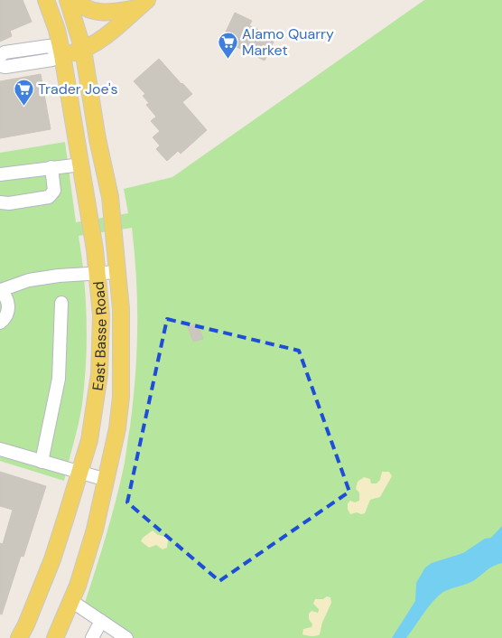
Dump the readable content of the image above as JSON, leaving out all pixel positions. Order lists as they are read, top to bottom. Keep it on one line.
{"streets":{"main road":["East Basse Road"]},"places":{"supermarket":["Alamo Quarry Market","Trader Joe's"]}}
